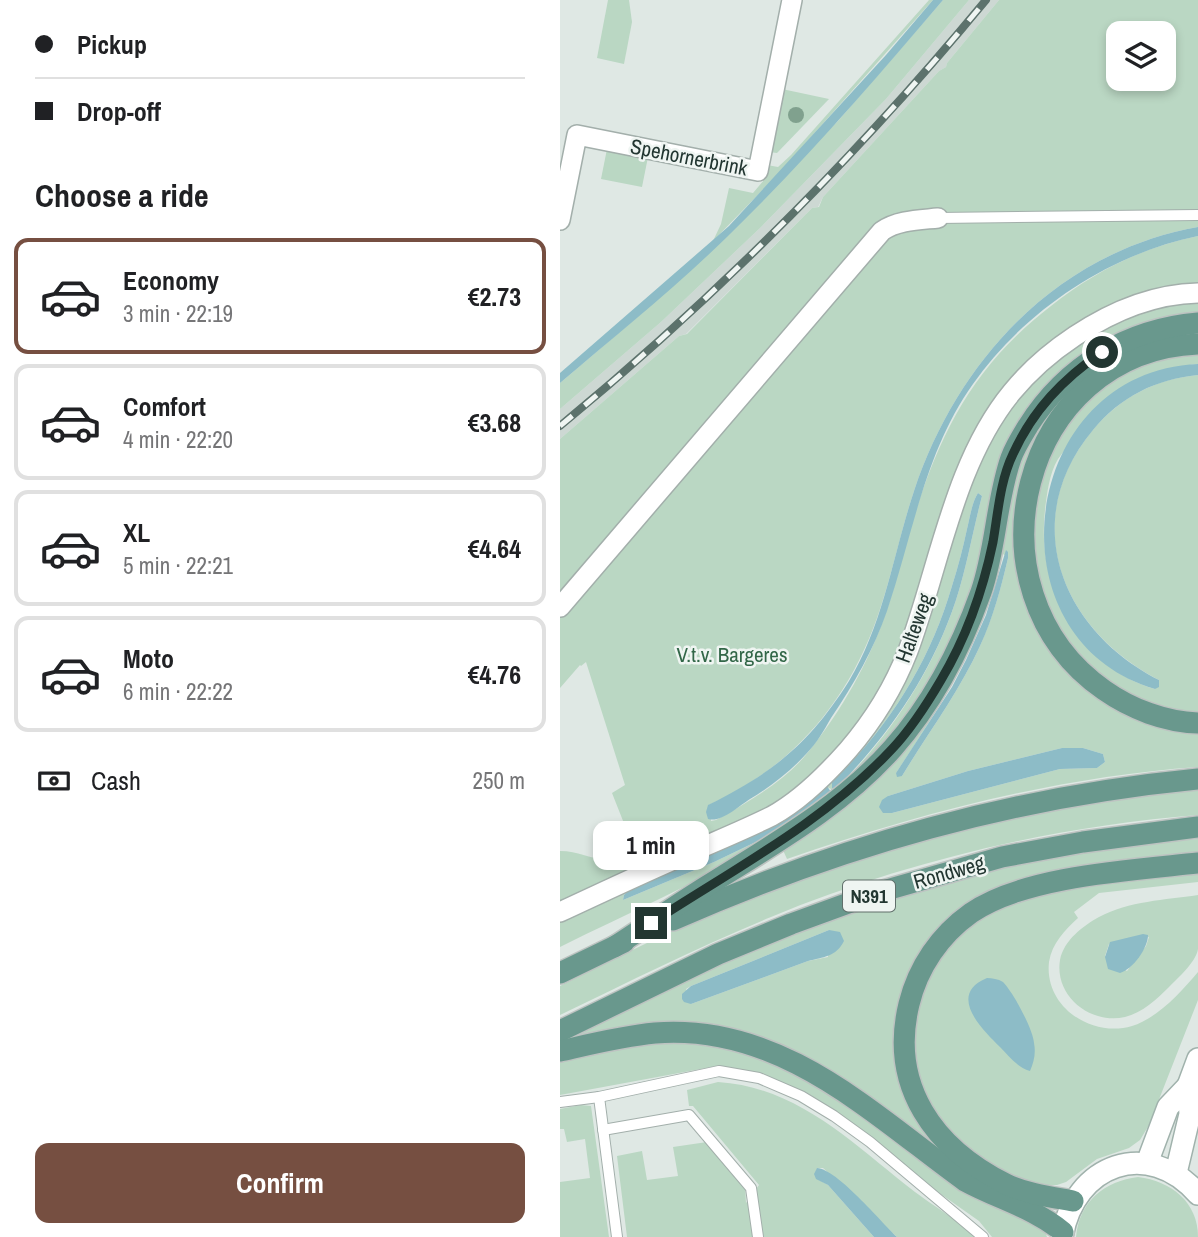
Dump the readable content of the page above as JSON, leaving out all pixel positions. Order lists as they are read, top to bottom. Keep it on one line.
{"streets":{"main road":["Rondweg","N391"],"street":["Spehornerbrink","Halteweg"]},"parks":["V.t.v. Bargeres"],"page":{"banner":["Pickup","Drop-off"],"heading":"Choose a ride","list":[{"name":"Economy","note":"3 min · 22:19","value":"€2.73"},{"name":"Comfort","note":"4 min · 22:20","value":"€3.68"},{"name":"XL","note":"5 min · 22:21","value":"€4.64"},{"name":"Moto","note":"6 min · 22:22","value":"€4.76"}],"pay":["Cash","250 m"],"bubble":"1 min","buttons":"Confirm"}}
